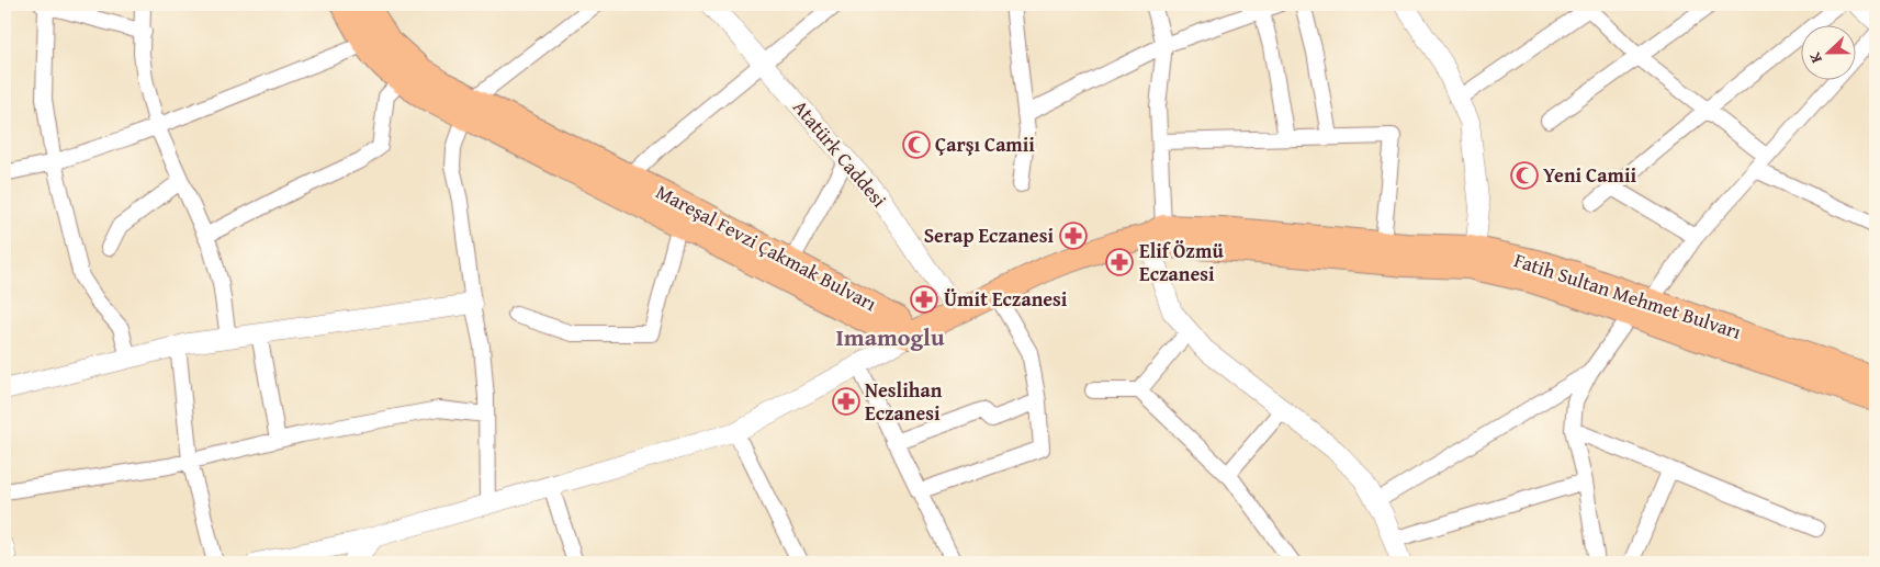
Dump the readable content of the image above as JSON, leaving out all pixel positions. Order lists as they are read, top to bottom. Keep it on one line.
{"streets":{"main road":["Mareşal Fevzi Çakmak Bulvarı","Fatih Sultan Mehmet Bulvarı"],"street":["Atatürk Caddesi"]},"crossings":[["Atatürk Caddesi","Fatih Sultan Mehmet Bulvarı"],["Mareşal Fevzi Çakmak Bulvarı","Fatih Sultan Mehmet Bulvarı"]],"districts":["Imamoglu"],"places":{"mosque":["Çarşı Camii","Yeni Camii"],"pharmacy":["Serap Eczanesi","Elif Özmü Eczanesi","Ümit Eczanesi","Neslihan Eczanesi"]},"north":"left"}
